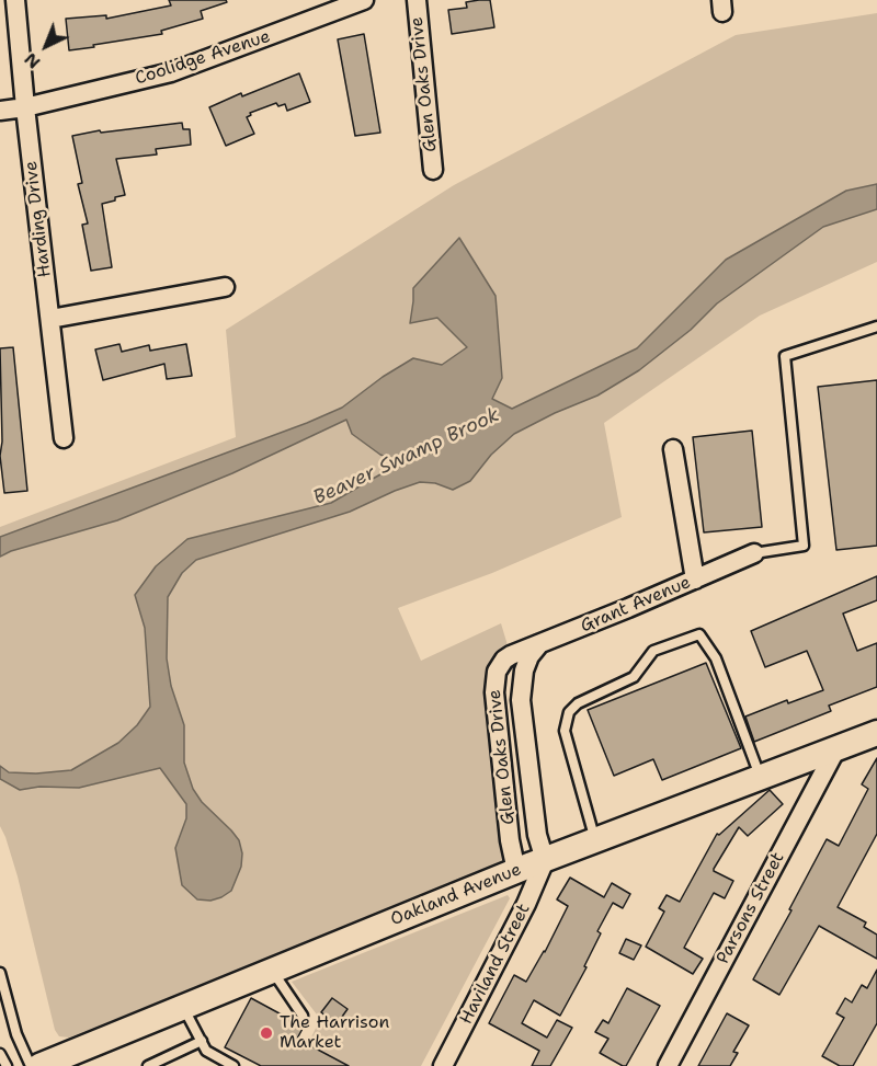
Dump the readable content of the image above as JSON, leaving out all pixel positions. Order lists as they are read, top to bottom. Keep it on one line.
{"streets":{"street":["Coolidge Avenue","Glen Oaks Drive","Harding Drive","Grant Avenue","Oakland Avenue","Parsons Street","Haviland Street"]},"crossings":[["Coolidge Avenue","Harding Drive"],["Glen Oaks Drive","Grant Avenue"],["Glen Oaks Drive","Oakland Avenue"],["Glen Oaks Drive","Haviland Street"],["Oakland Avenue","Parsons Street"],["Oakland Avenue","Haviland Street"]],"water":["Beaver Swamp Brook"],"places":["The Harrison Market"],"north":"bottom left"}
